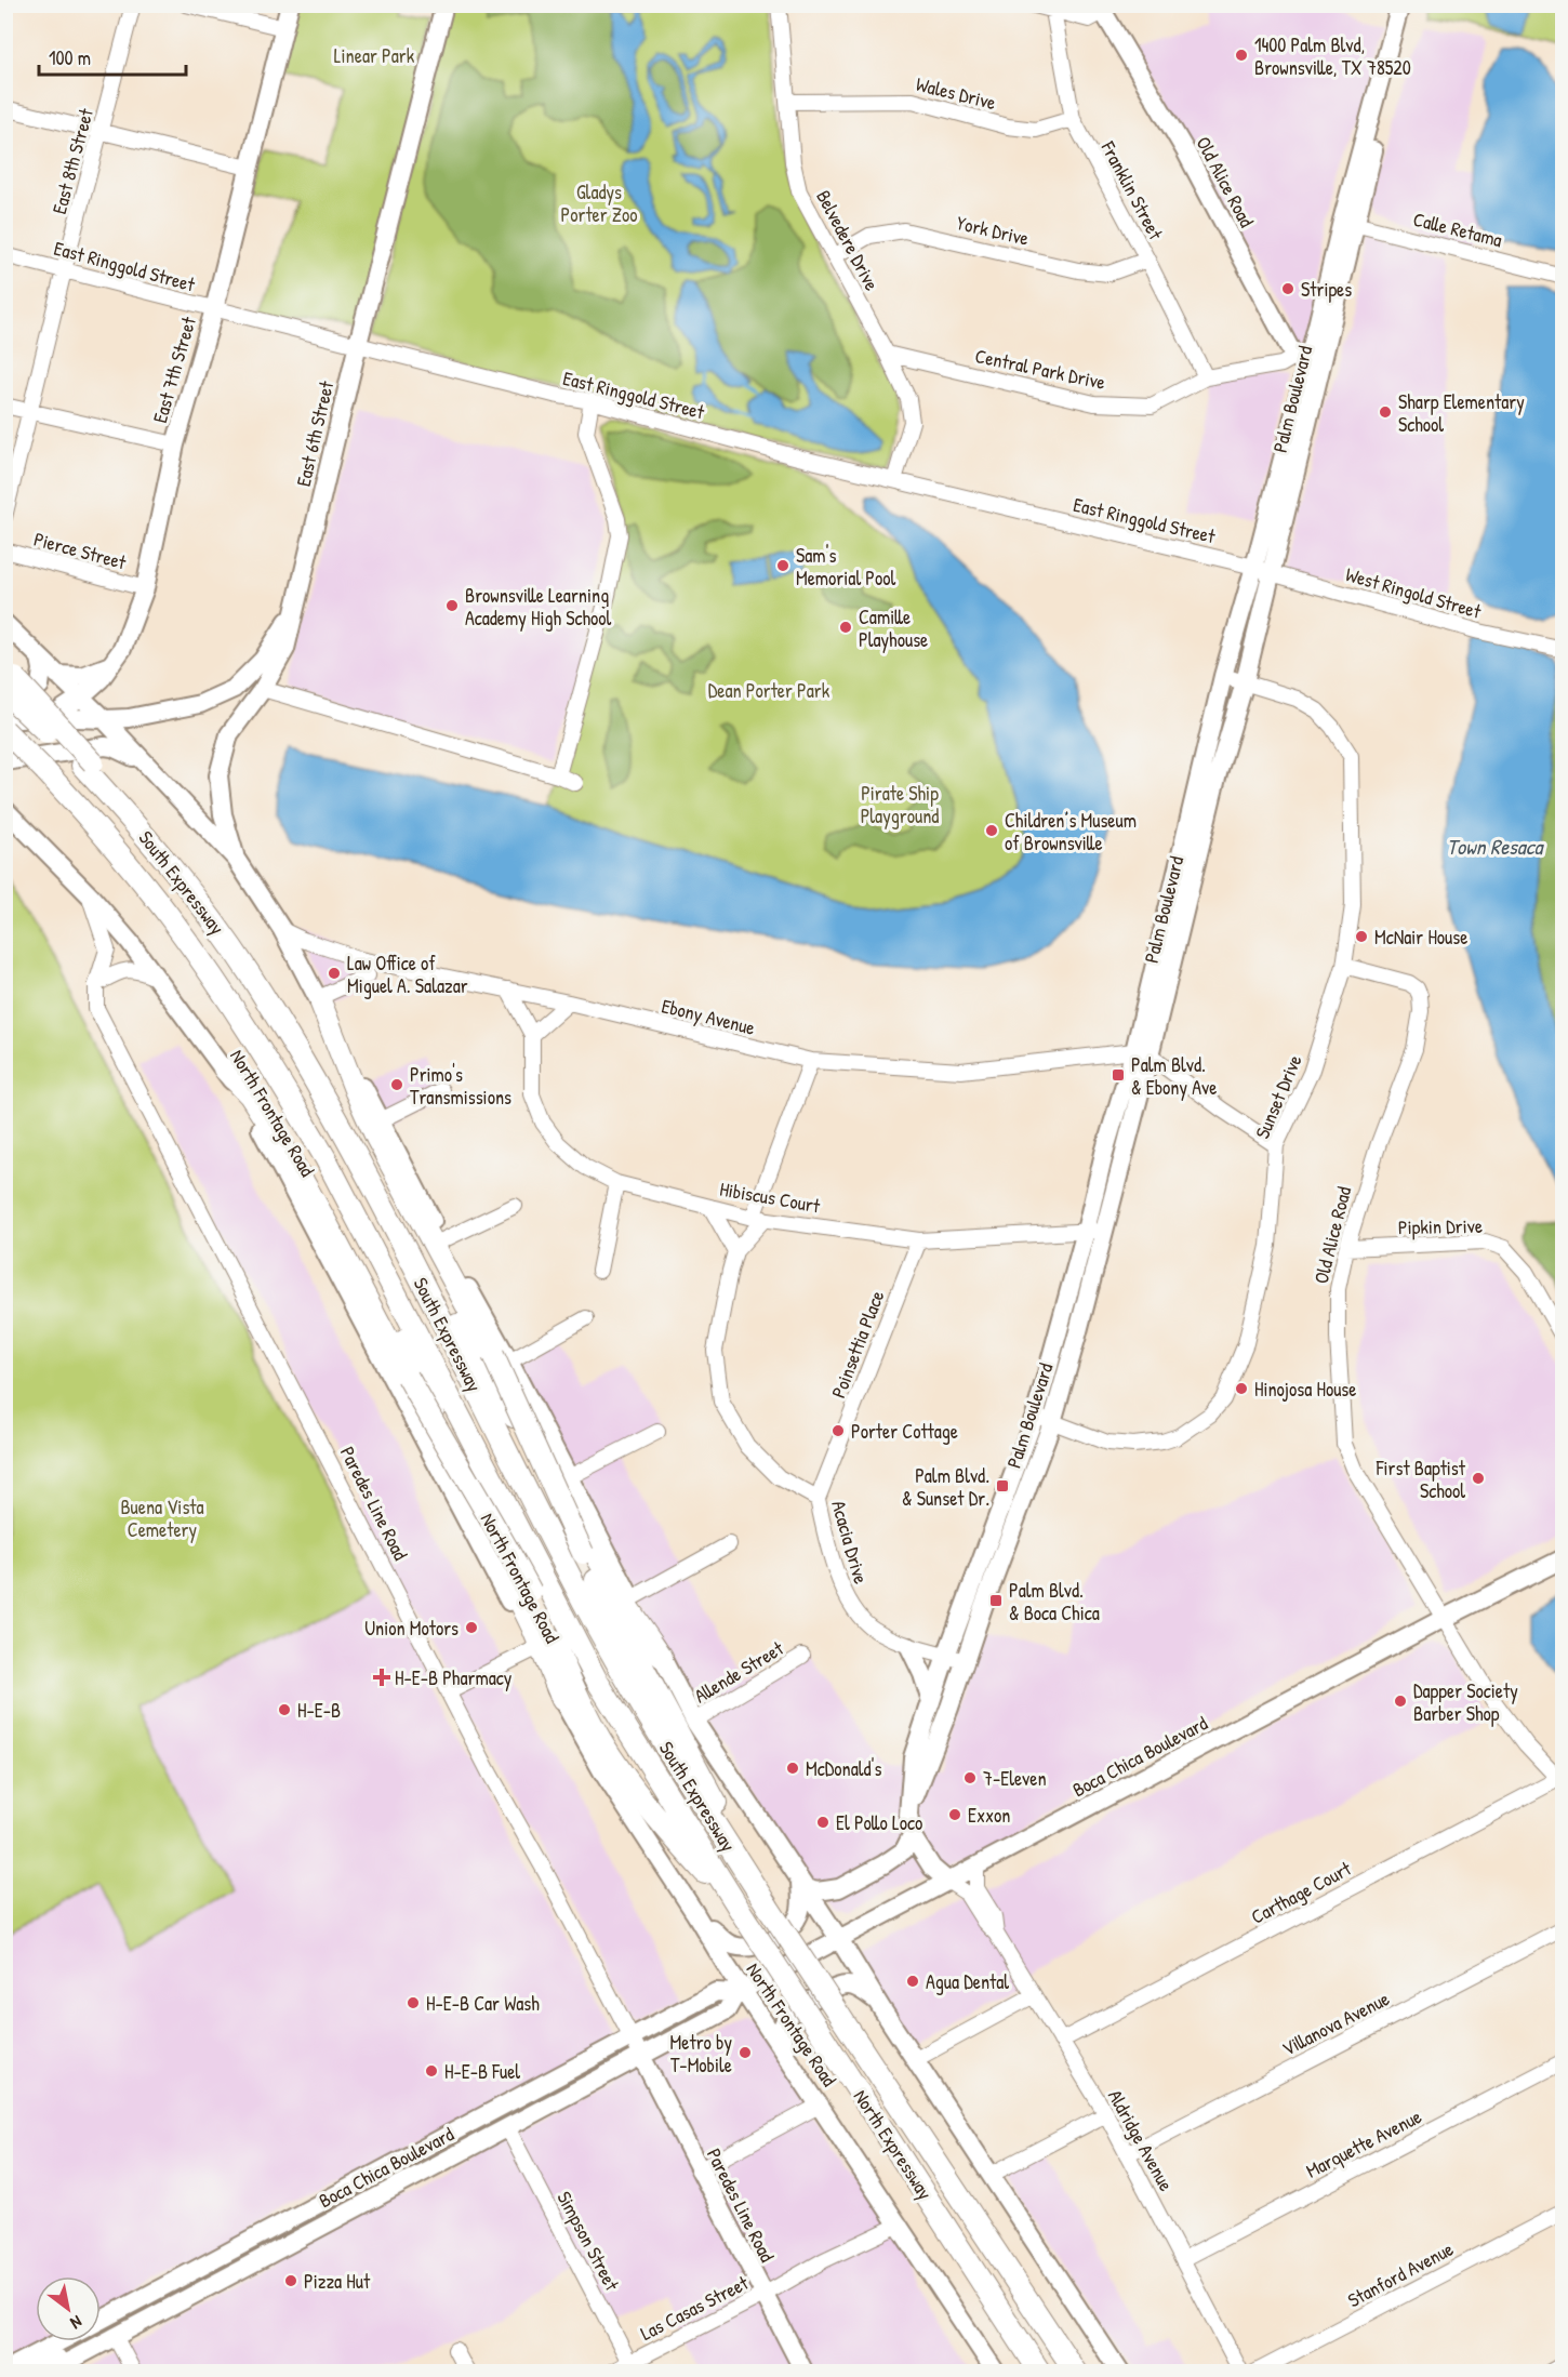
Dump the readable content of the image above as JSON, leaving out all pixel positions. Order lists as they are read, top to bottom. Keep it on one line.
{"streets":{"highway":["South Expressway","North Expressway"],"main road":["Old Alice Road","East 7th Street","Palm Boulevard","East 6th Street","North Frontage Road","Paredes Line Road","Boca Chica Boulevard"],"street":["Wales Drive","East 8th Street","Franklin Street","Calle Retama","York Drive","Belvedere Drive","East Ringgold Street","Central Park Drive","Pierce Street","West Ringold Street","Ebony Avenue","Sunset Drive","Hibiscus Court","Pipkin Drive","Poinsettia Place","Acacia Drive","Allende Street","Carthage Court","Villanova Avenue","Aldridge Avenue","Marquette Avenue","Simpson Street","Stanford Avenue","Las Casas Street"]},"crossings":[["Wales Drive","Franklin Street"],["Wales Drive","Belvedere Drive"],["East 8th Street","East Ringgold Street"],["Old Alice Road","Central Park Drive"],["Old Alice Road","Palm Boulevard"],["Old Alice Road","Sunset Drive"],["Old Alice Road","Pipkin Drive"],["Old Alice Road","Boca Chica Boulevard"],["Old Alice Road","Carthage Court"],["Franklin Street","York Drive"],["Franklin Street","Central Park Drive"],["Calle Retama","Palm Boulevard"],["York Drive","Belvedere Drive"],["Belvedere Drive","East Ringgold Street"],["Belvedere Drive","Central Park Drive"],["East Ringgold Street","East 7th Street"],["East Ringgold Street","Palm Boulevard"],["East Ringgold Street","East 6th Street"],["East Ringgold Street","West Ringold Street"],["Central Park Drive","Palm Boulevard"],["East 7th Street","Pierce Street"],["East 7th Street","South Expressway"],["Palm Boulevard","West Ringold Street"],["Palm Boulevard","Ebony Avenue"],["Palm Boulevard","Sunset Drive"],["Palm Boulevard","Hibiscus Court"],["Palm Boulevard","Acacia Drive"],["Palm Boulevard","Boca Chica Boulevard"],["Palm Boulevard","Aldridge Avenue"],["East 6th Street","South Expressway"],["South Expressway","Ebony Avenue"],["South Expressway","Allende Street"],["South Expressway","Boca Chica Boulevard"],["South Expressway","North Expressway"],["Ebony Avenue","Hibiscus Court"],["North Frontage Road","Paredes Line Road"],["North Frontage Road","Boca Chica Boulevard"],["North Frontage Road","Las Casas Street"],["Hibiscus Court","Poinsettia Place"],["Poinsettia Place","Acacia Drive"],["Paredes Line Road","Boca Chica Boulevard"],["Paredes Line Road","Las Casas Street"],["Boca Chica Boulevard","Aldridge Avenue"],["Boca Chica Boulevard","Simpson Street"],["Carthage Court","Aldridge Avenue"],["Villanova Avenue","Aldridge Avenue"],["Aldridge Avenue","Marquette Avenue"],["Simpson Street","Las Casas Street"]],"water":["Town Resaca"],"parks":["Linear Park","Gladys Porter Zoo","Dean Porter Park","Pirate Ship Playground","Buena Vista Cemetery"],"places":{"other":["1400 Palm Blvd, Brownsville, TX 78520","Stripes","Sharp Elementary School","Sam's Memorial Pool","Brownsville Learning Academy High School","Camille Playhouse","Children’s Museum of Brownsville","McNair House","Law Office of Miguel A. Salazar","Primo's Transmissions","Hinojosa House","Porter Cottage","First Baptist School","Union Motors","Dapper Society Barber Shop","H-E-B","McDonald's","7-Eleven","Exxon","El Pollo Loco","Agua Dental","H-E-B Car Wash","Metro by T-Mobile","H-E-B Fuel","Pizza Hut"],"transit":["Palm Blvd. & Ebony Ave","Palm Blvd. & Sunset Dr.","Palm Blvd. & Boca Chica"],"health":["H-E-B Pharmacy"]},"scale_bar":"100 m","north":"bottom right"}
